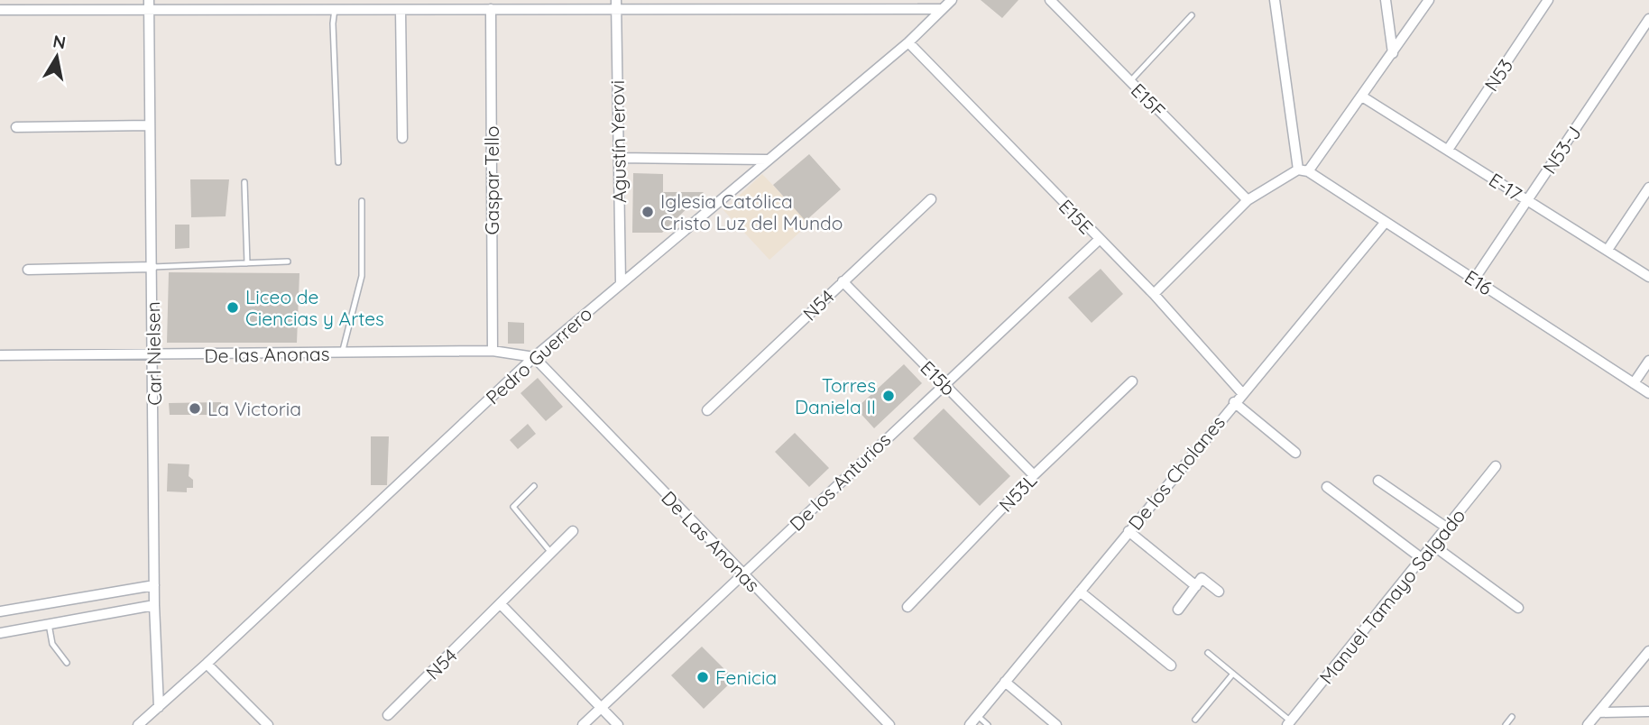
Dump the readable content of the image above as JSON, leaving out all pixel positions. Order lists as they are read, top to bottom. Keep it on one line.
{"streets":{"street":["N53","E15F","Agustín Yerovi","N53-J","Gaspar Tello","E-17","E15E","E16","N54","Carl Nielsen","De las Anonas","Pedro Guerrero","E15b","De los Cholanes","De los Anturios","N53L","De Las Anonas","Manuel Tamayo Salgado"]},"crossings":[["N53","E-17"],["Agustín Yerovi","Pedro Guerrero"],["N53-J","E-17"],["N53-J","E16"],["Gaspar Tello","De las Anonas"],["E15E","Pedro Guerrero"],["E15E","De los Cholanes"],["E15E","De los Anturios"],["E16","De los Cholanes"],["N54","E15b"],["Carl Nielsen","De las Anonas"],["Carl Nielsen","Pedro Guerrero"],["De las Anonas","Pedro Guerrero"],["De las Anonas","De Las Anonas"],["Pedro Guerrero","De Las Anonas"],["E15b","De los Anturios"],["E15b","N53L"],["De los Anturios","De Las Anonas"]],"places":["Iglesia Católica Cristo Luz del Mundo","Liceo de Ciencias y Artes","Torres Daniela II","La Victoria","Fenicia"],"north":"top"}
